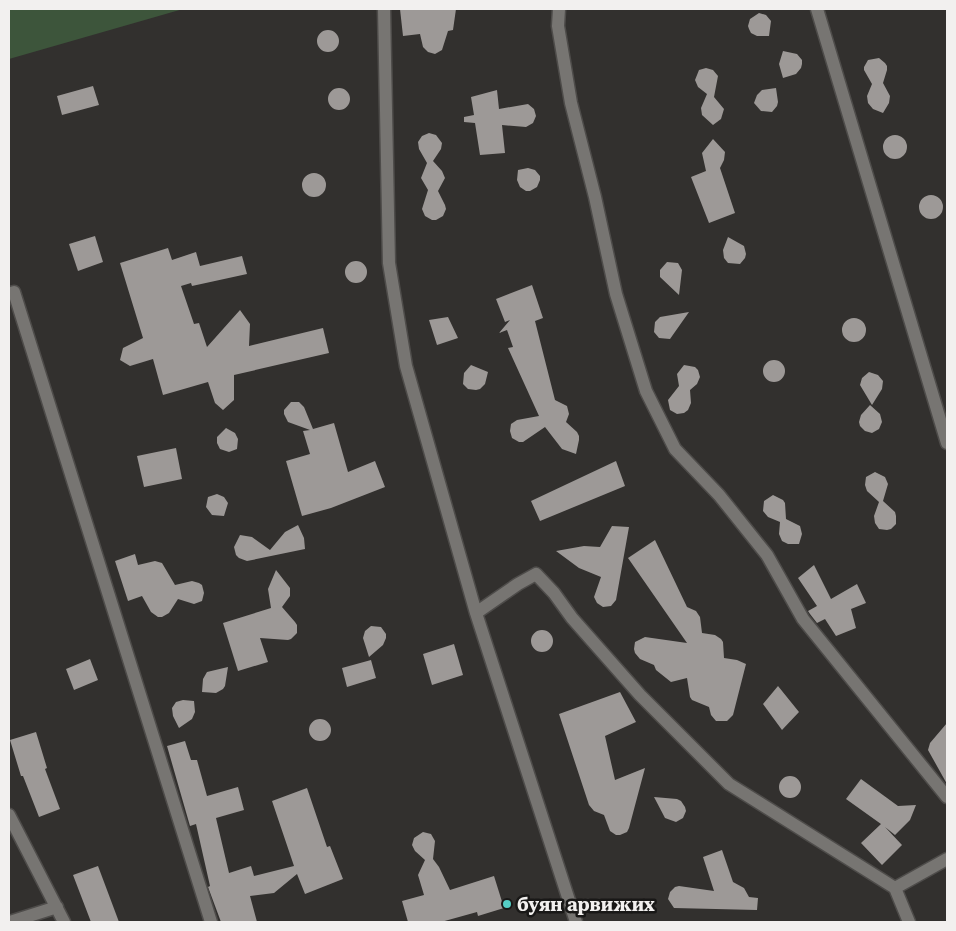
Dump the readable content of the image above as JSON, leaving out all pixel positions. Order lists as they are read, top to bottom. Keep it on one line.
{"places":["буян арвижих"]}
